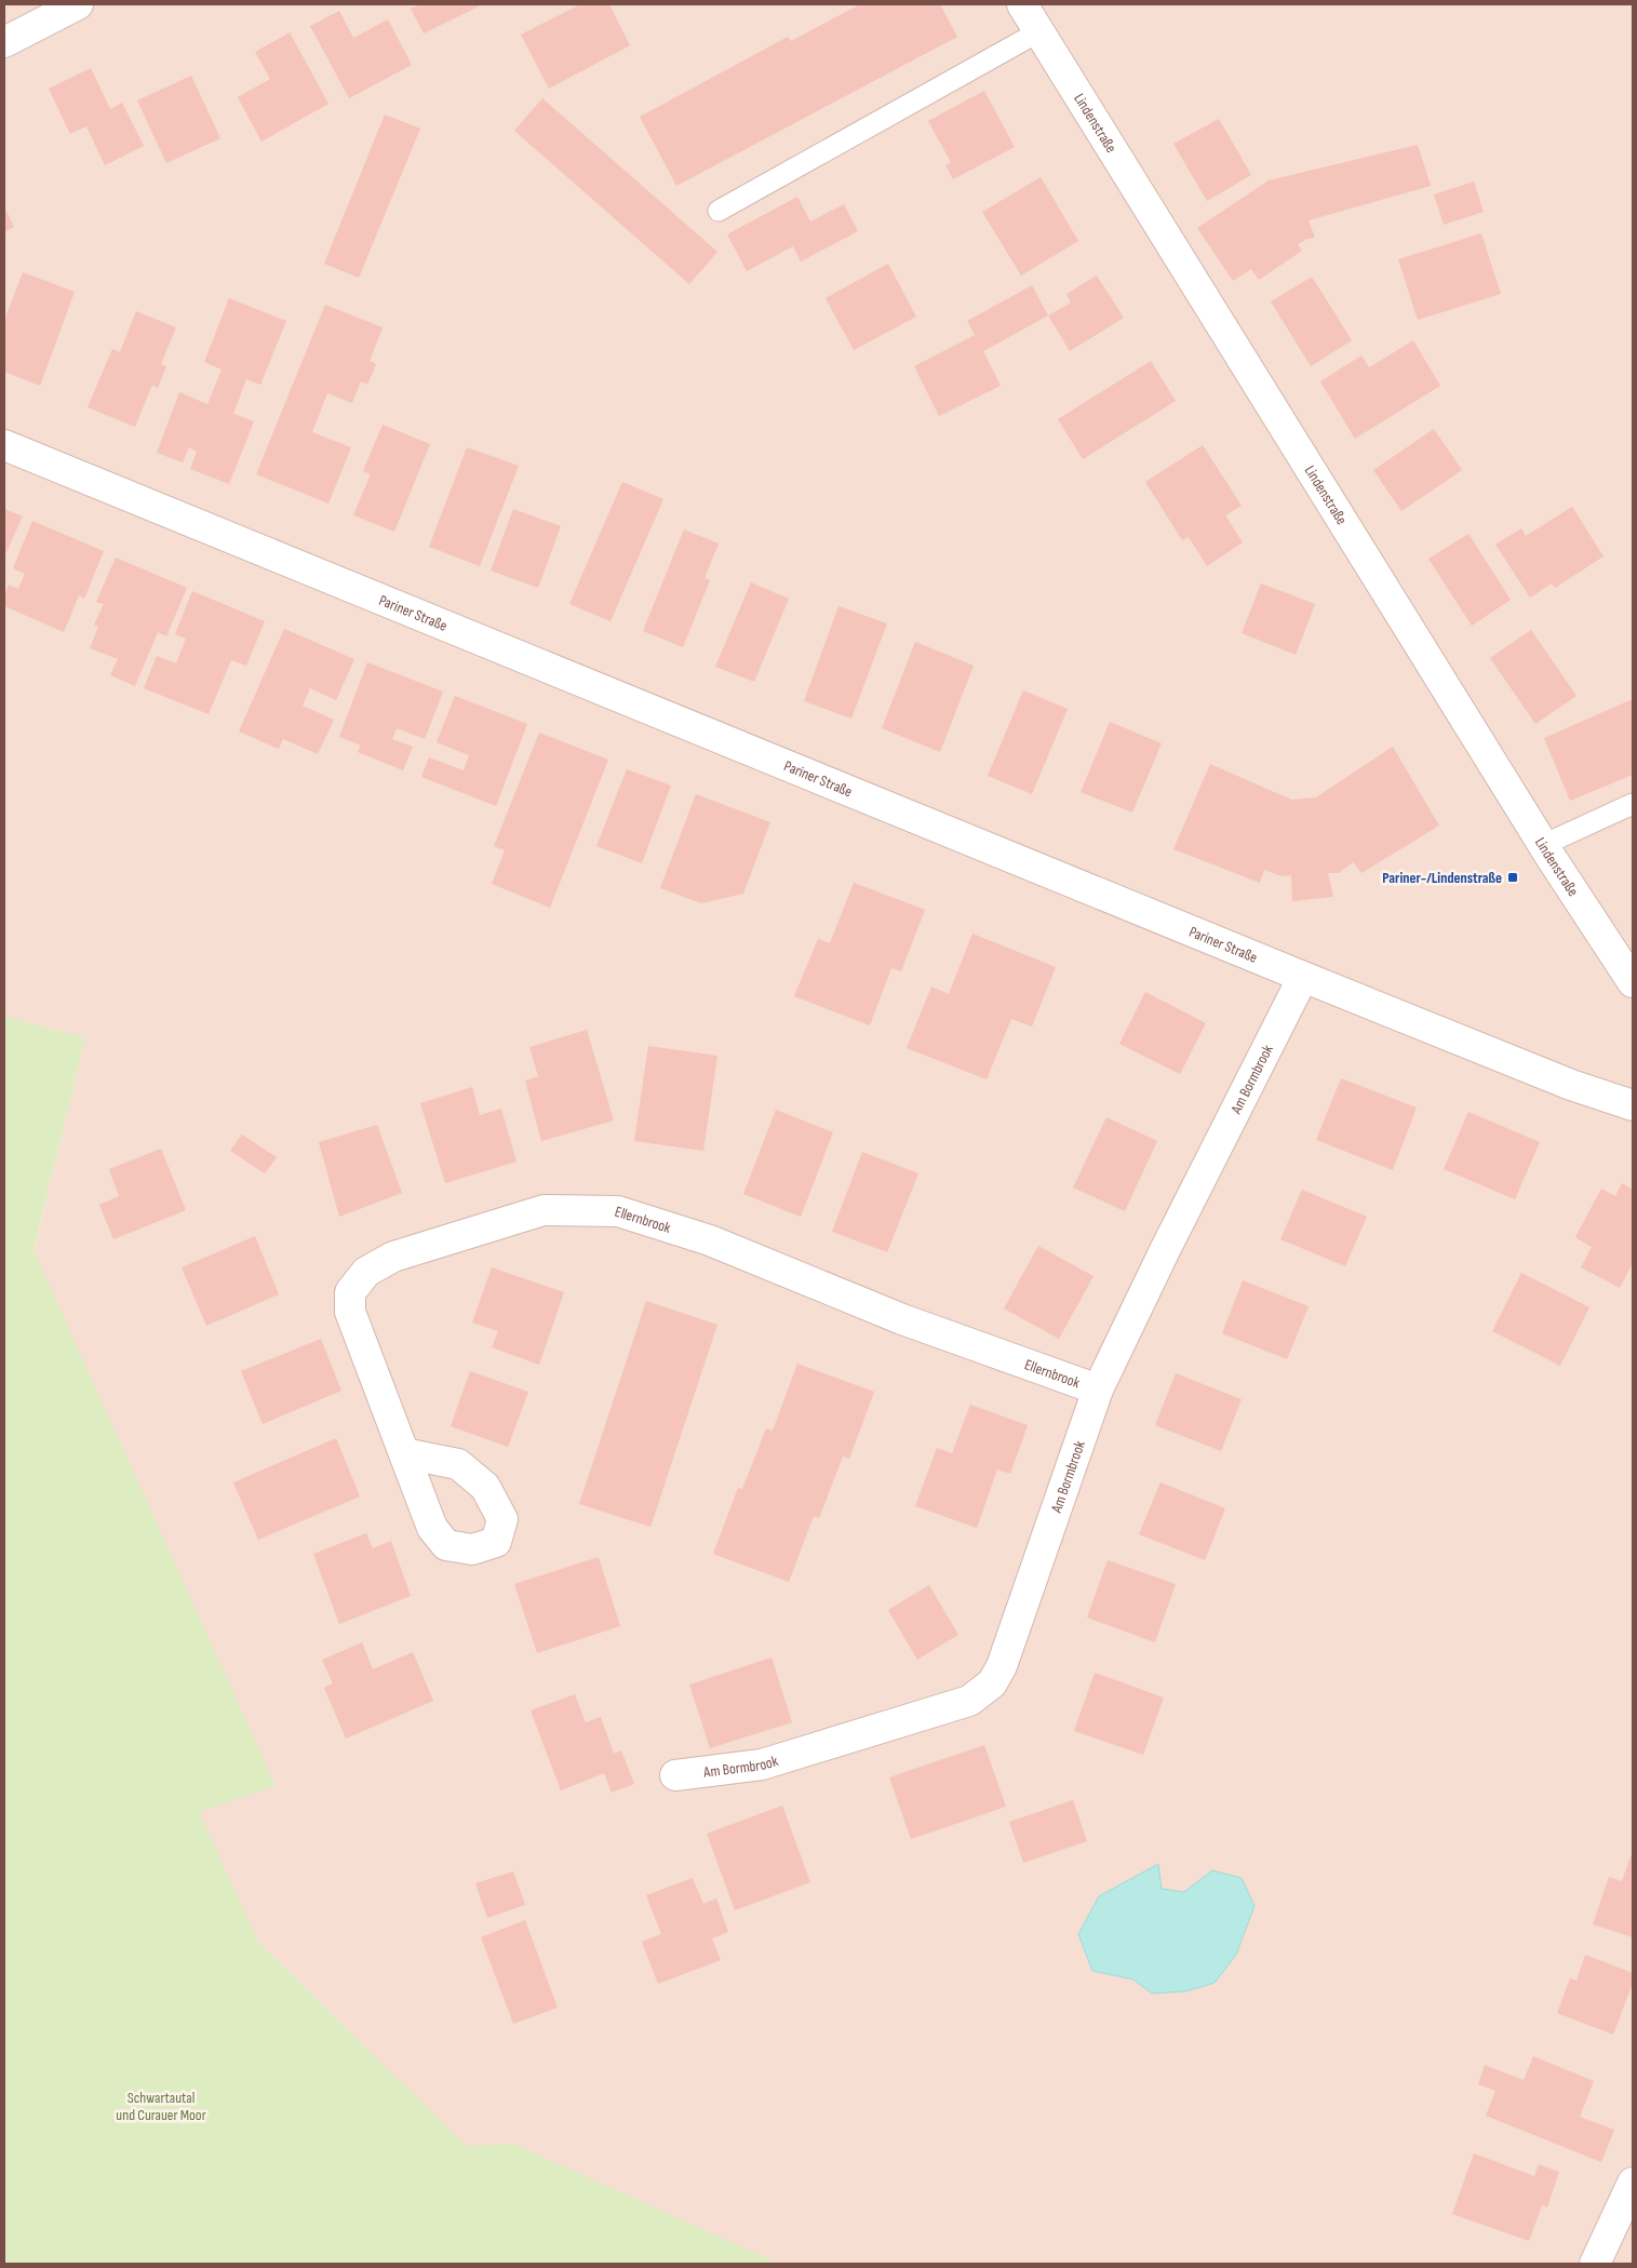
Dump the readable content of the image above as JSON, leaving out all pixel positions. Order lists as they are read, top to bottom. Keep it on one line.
{"streets":{"street":["Lindenstraße","Pariner Straße","Am Bormbrook","Ellernbrook"]},"crossings":[["Pariner Straße","Am Bormbrook"],["Am Bormbrook","Ellernbrook"]],"parks":["Schwartautal und Curauer Moor"],"places":{"transit":["Pariner-/Lindenstraße"]}}
